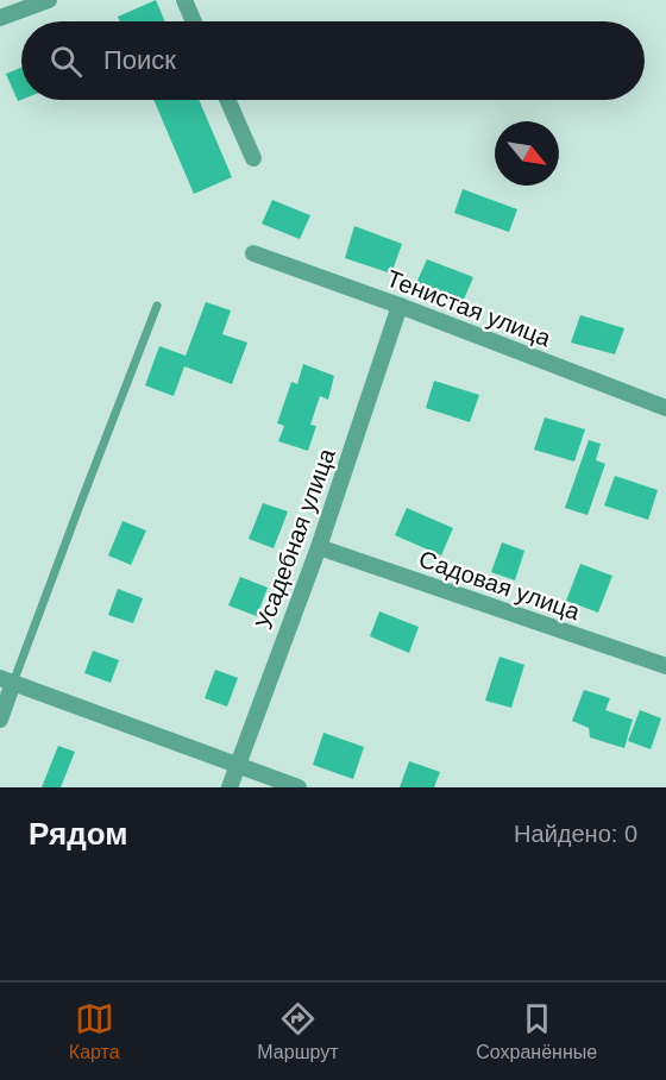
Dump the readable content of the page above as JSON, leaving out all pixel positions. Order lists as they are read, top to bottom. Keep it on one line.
{"streets":{"street":["Тенистая улица","Усадебная улица","Садовая улица"]},"crossings":[["Тенистая улица","Усадебная улица"],["Усадебная улица","Садовая улица"]],"north":"bottom right","page":{"search":"Поиск","heading":["Рядом","Найдено: 0"],"nav":["Карта","Маршрут","Сохранённые"]}}
